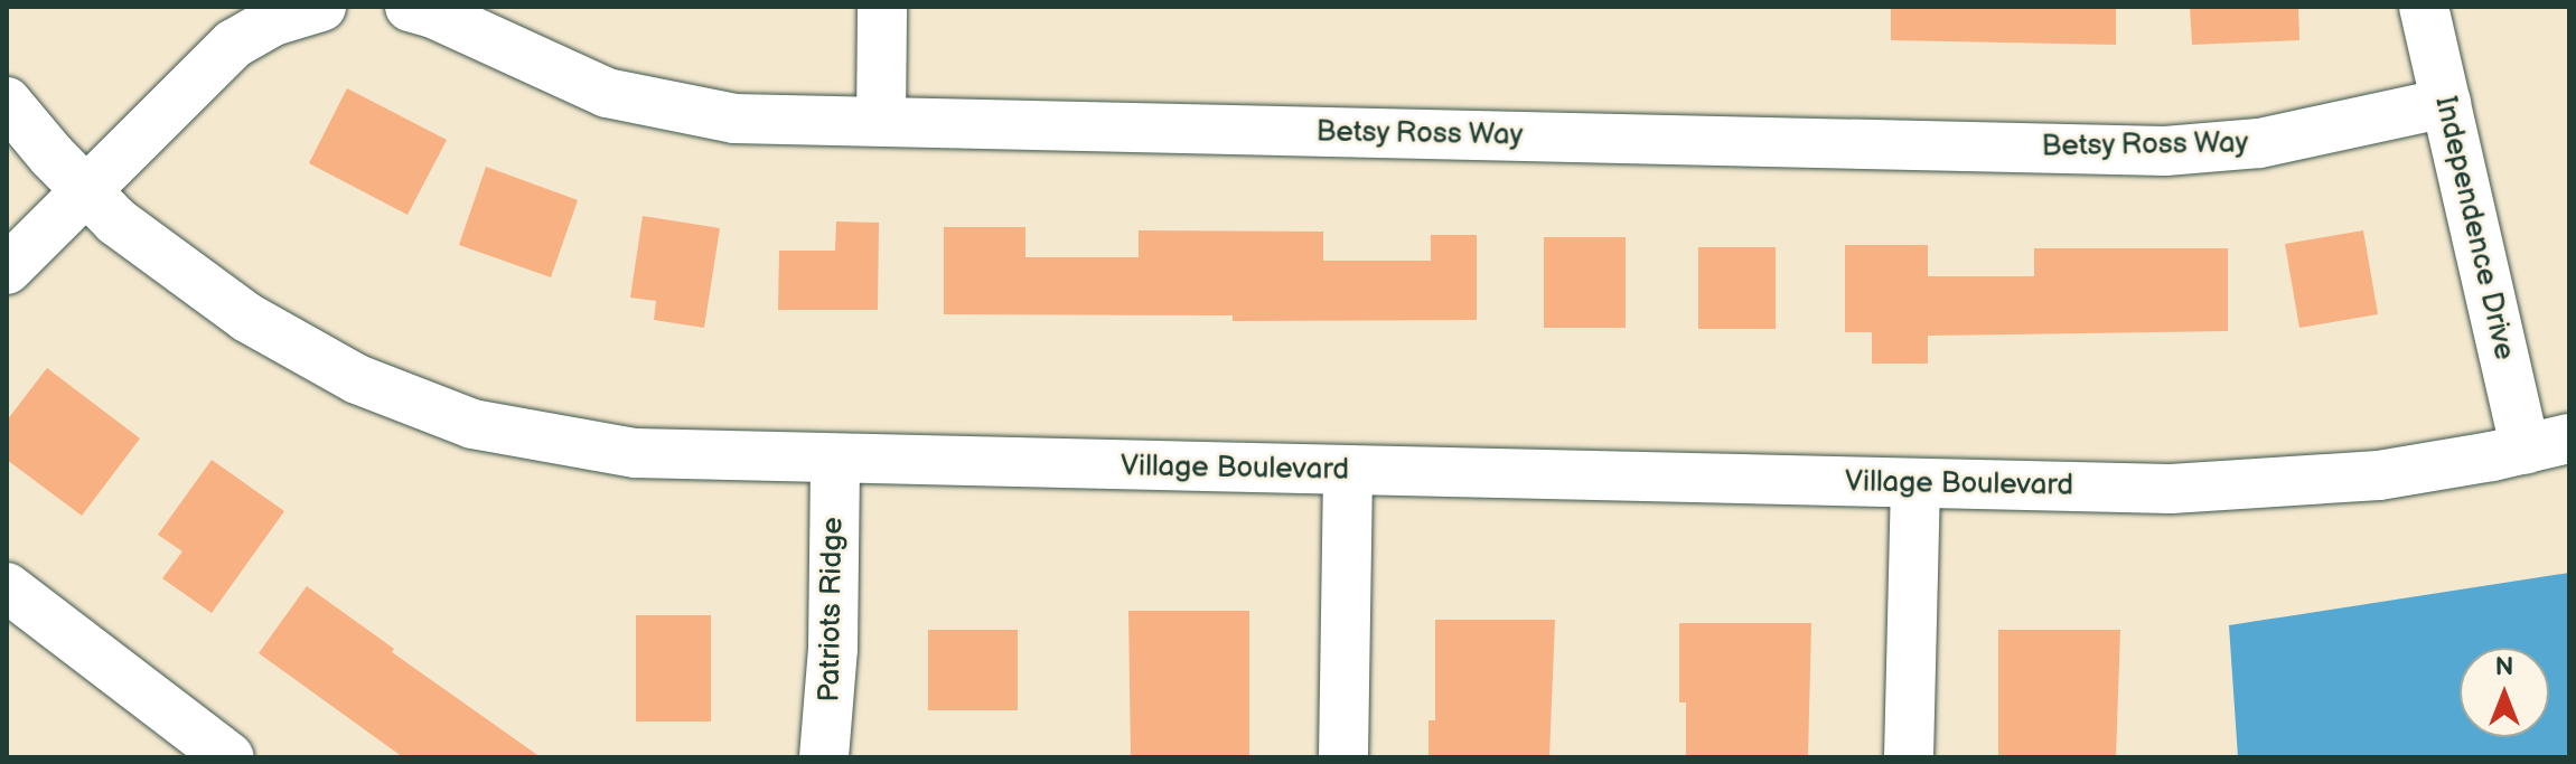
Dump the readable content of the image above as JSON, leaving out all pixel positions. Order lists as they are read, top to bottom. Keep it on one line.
{"streets":{"street":["Betsy Ross Way","Independence Drive","Village Boulevard","Patriots Ridge"]},"crossings":[["Betsy Ross Way","Independence Drive"],["Independence Drive","Village Boulevard"],["Village Boulevard","Patriots Ridge"]],"north":"top"}
